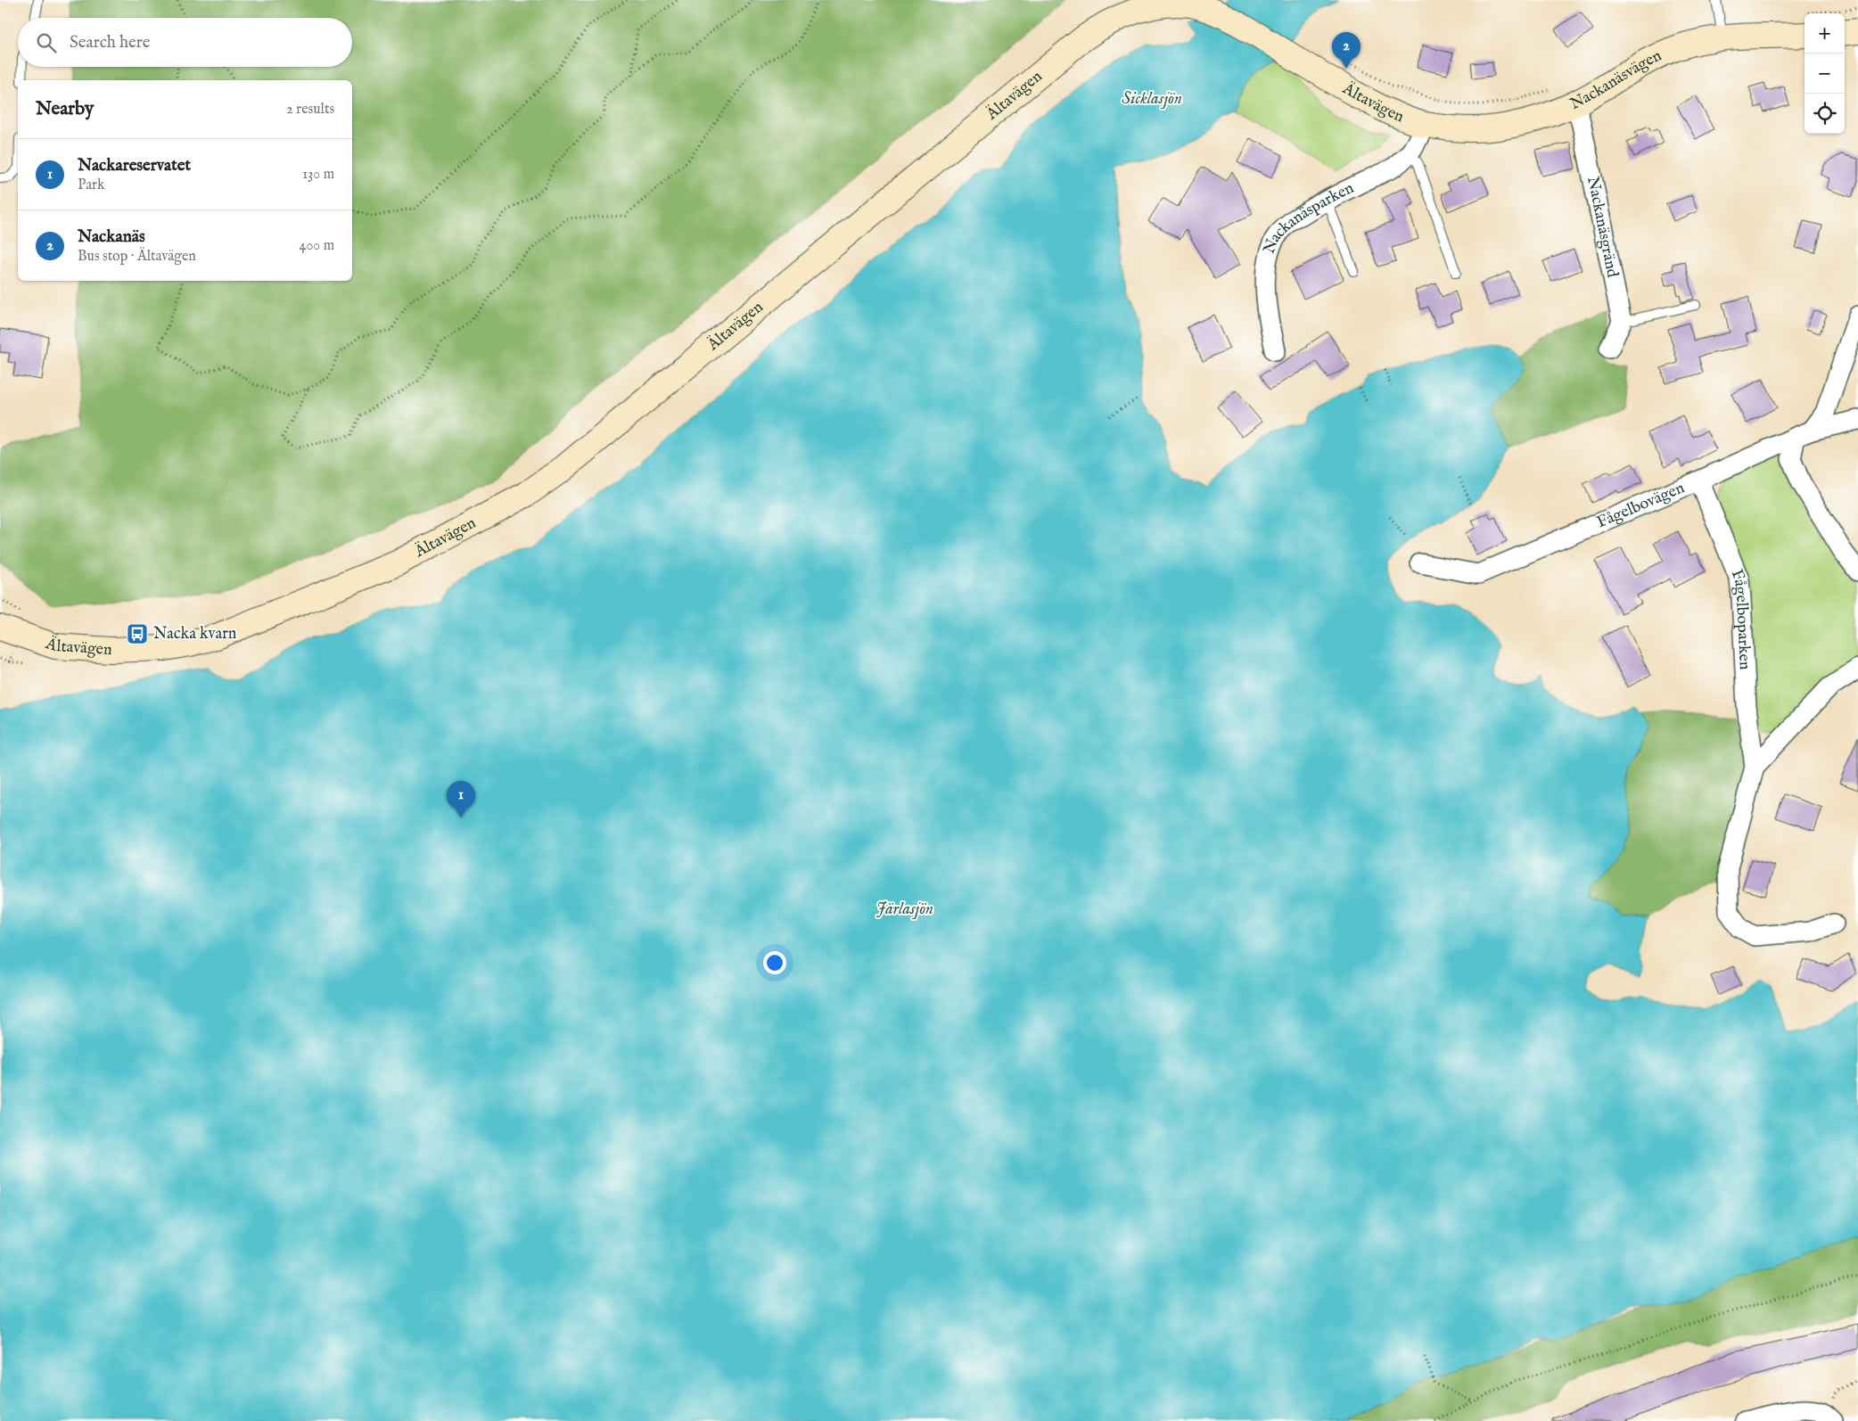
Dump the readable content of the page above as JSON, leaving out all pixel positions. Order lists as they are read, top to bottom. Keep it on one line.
{"streets":{"main road":["Nackanäsvägen","Ältavägen"],"street":["Nackanäsparken","Nackanäsgränd","Fågelbovägen","Fågelboparken"]},"crossings":[["Nackanäsvägen","Ältavägen"],["Nackanäsvägen","Nackanäsparken"],["Nackanäsvägen","Nackanäsgränd"],["Ältavägen","Nackanäsparken"],["Fågelbovägen","Fågelboparken"]],"water":["Sicklasjön","Järlasjön"],"places":{"bus stop":["Nacka kvarn"]},"page":{"map_buttons":["+","−"],"search":"Search here","pins":["2","1"],"heading":["Nearby","2 results"],"list":[{"mark":"1","name":"Nackareservatet","note":"Park","value":"130 m"},{"mark":"2","name":"Nackanäs","note":"Bus stop · Ältavägen","value":"400 m"}]}}
